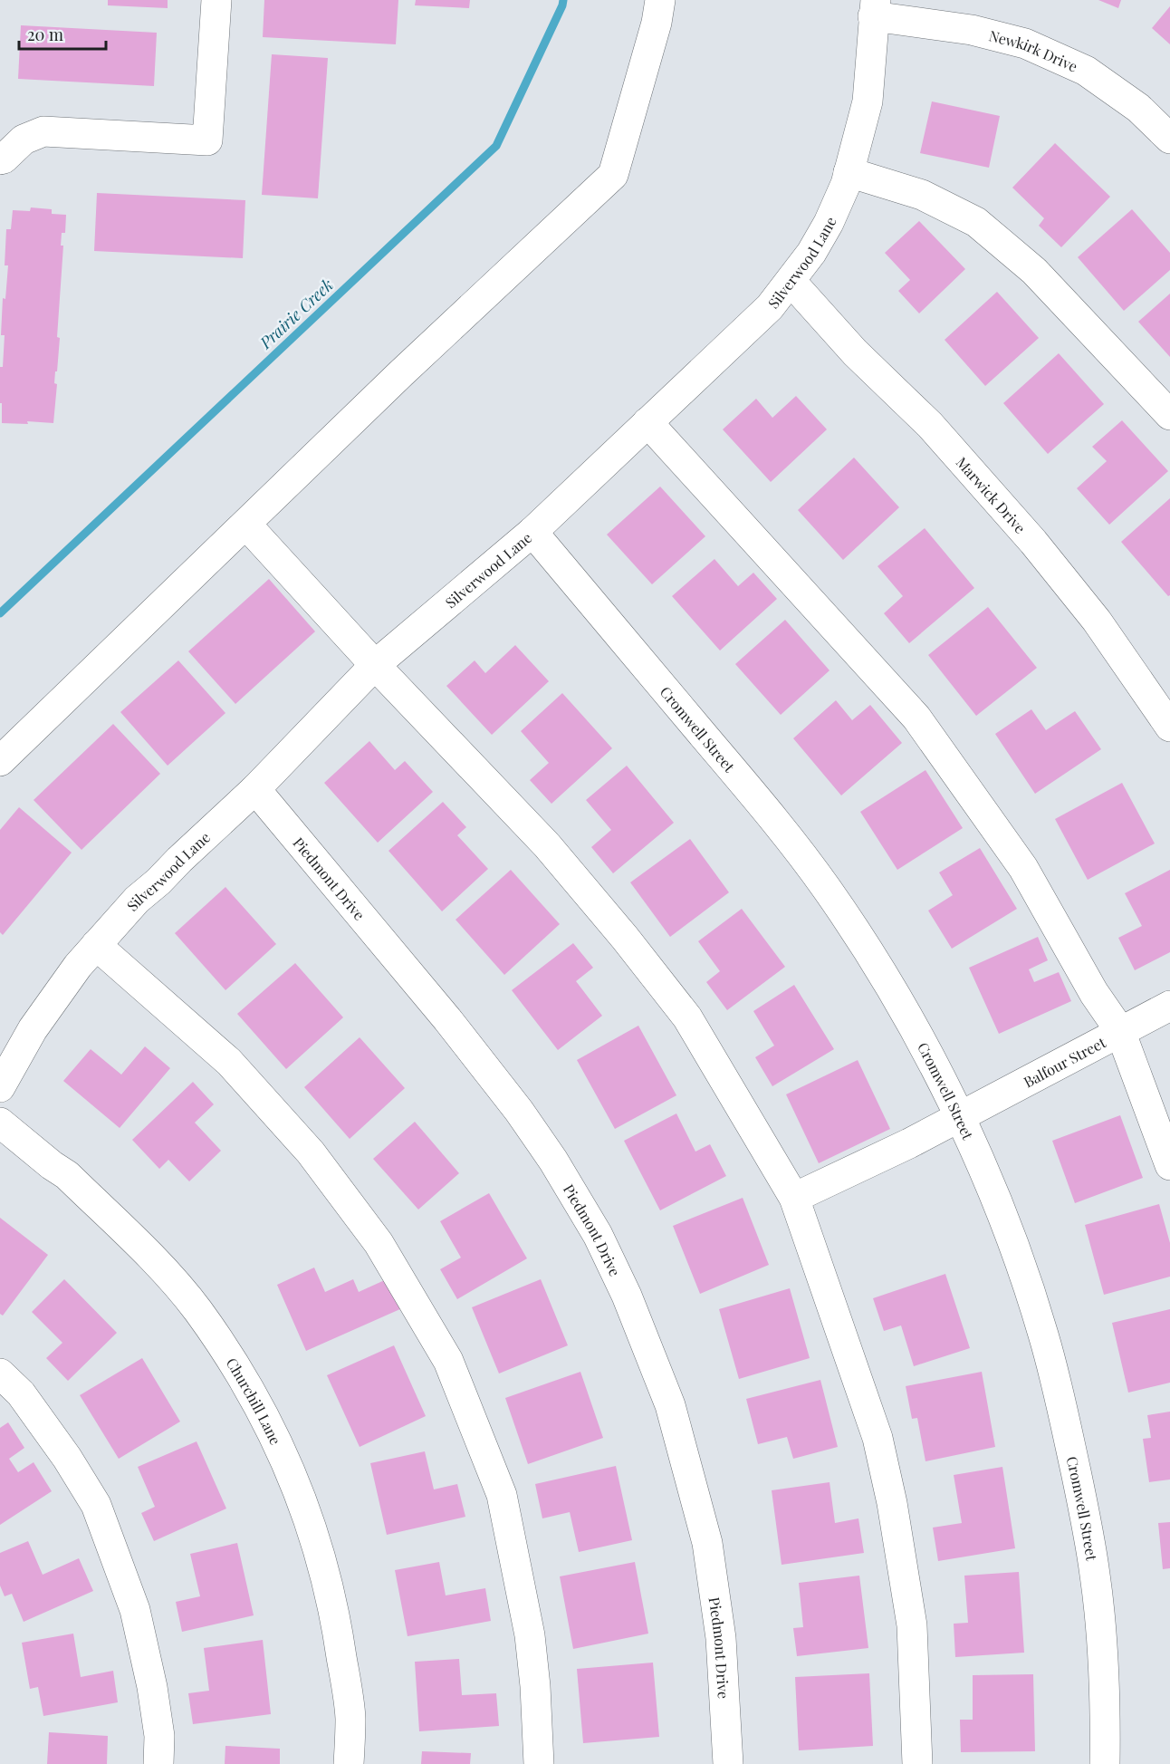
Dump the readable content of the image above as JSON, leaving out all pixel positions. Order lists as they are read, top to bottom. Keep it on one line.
{"streets":{"street":["Newkirk Drive","Silverwood Lane","Marwick Drive","Cromwell Street","Piedmont Drive","Balfour Street","Churchill Lane"]},"crossings":[["Newkirk Drive","Silverwood Lane"],["Silverwood Lane","Marwick Drive"],["Silverwood Lane","Cromwell Street"],["Silverwood Lane","Piedmont Drive"],["Cromwell Street","Balfour Street"]],"water":["Prairie Creek"],"scale_bar":"20 m"}
